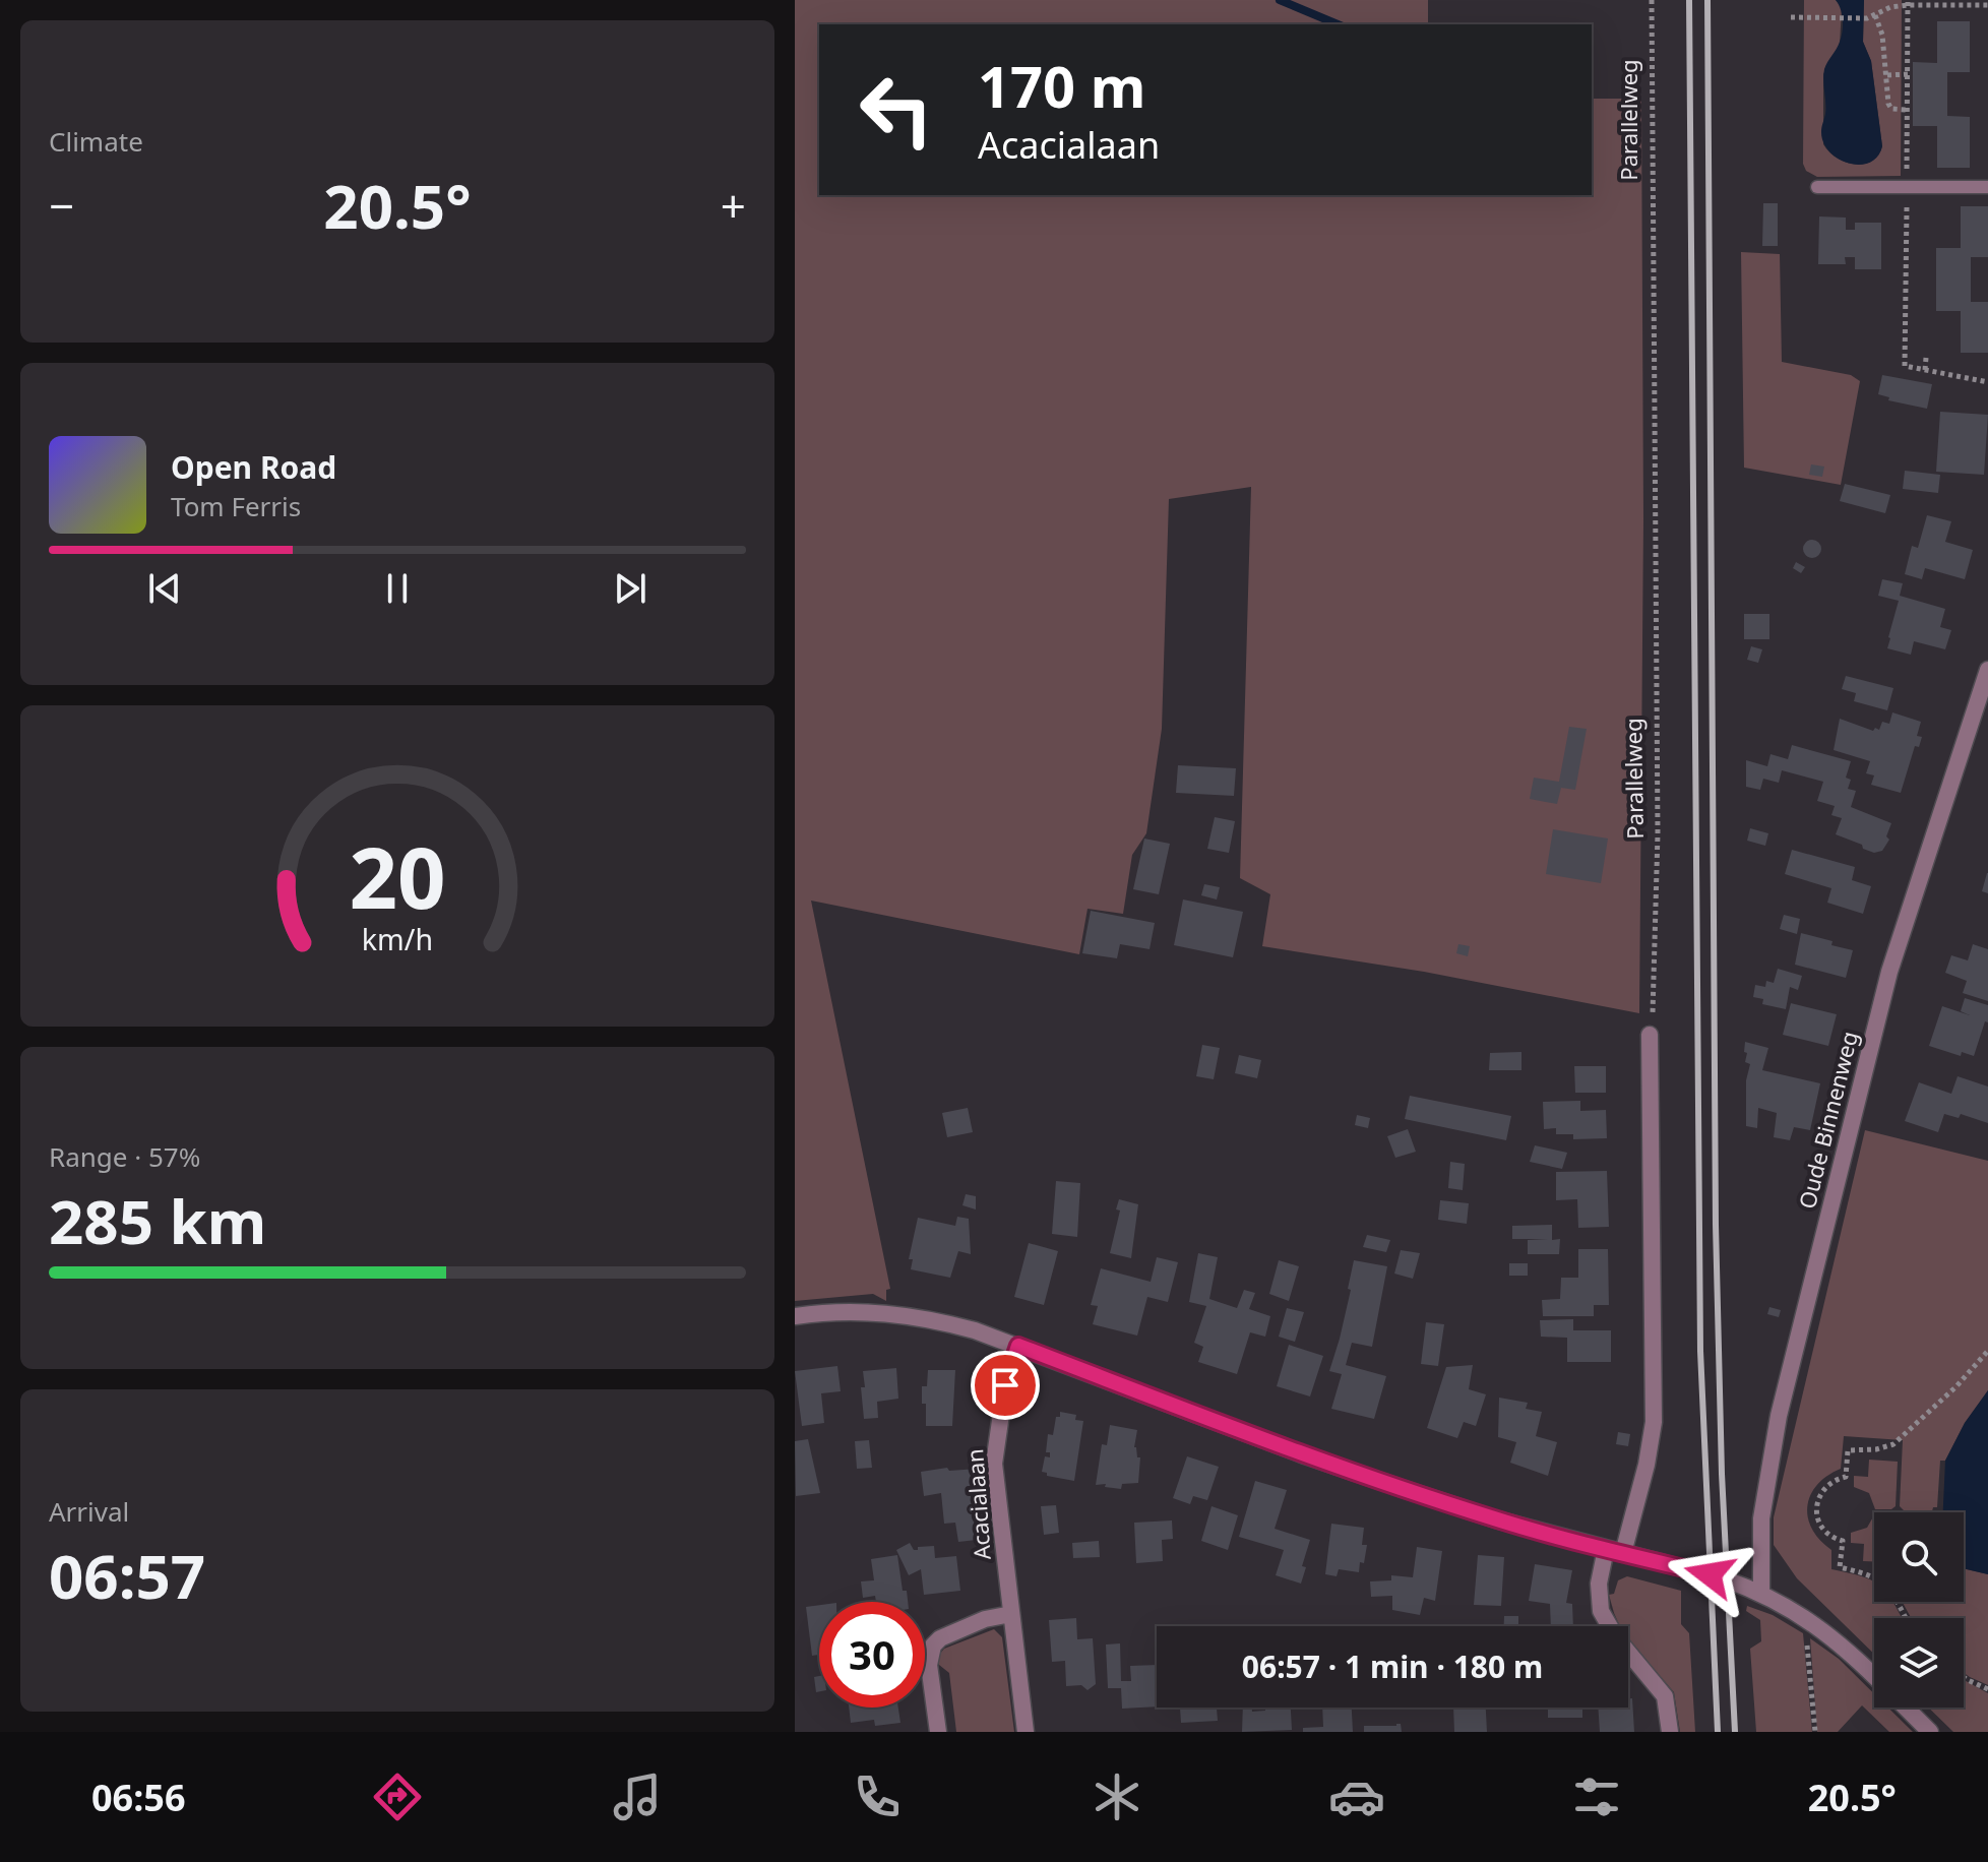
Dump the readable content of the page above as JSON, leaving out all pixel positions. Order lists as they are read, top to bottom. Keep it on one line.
{"streets":{"street":["Oude Binnenweg","Acacialaan"],"path":["Parallelweg"]},"page":{"tile":["Climate",["Range · 57%","285 km"],["Arrival","06:57"]],"turn":["170 m","Acacialaan"],"heat":["−","20.5°","+"],"song":["Open Road","Tom Ferris"],"limit":"30","trip":"06:57 · 1 min · 180 m","tabs":["06:56","20.5°"],"gauge":["20","km/h"]}}
